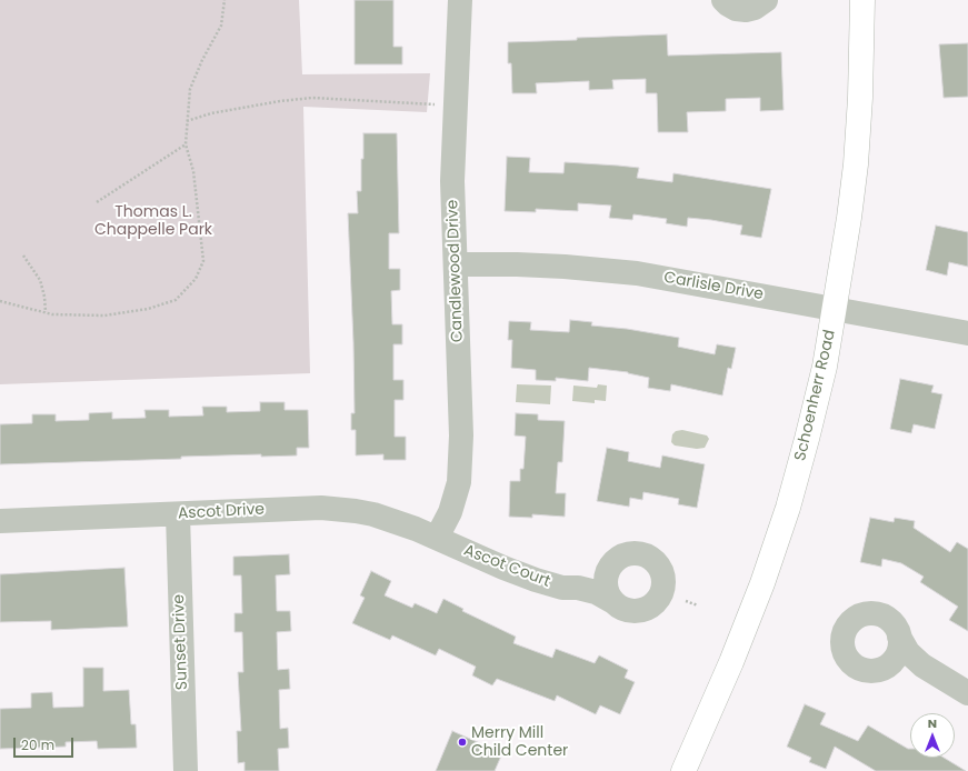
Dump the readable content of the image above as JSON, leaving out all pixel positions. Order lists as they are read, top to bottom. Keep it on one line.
{"streets":{"main road":["Schoenherr Road"],"street":["Candlewood Drive","Carlisle Drive","Ascot Drive","Ascot Court","Sunset Drive"]},"crossings":[["Candlewood Drive","Carlisle Drive"],["Candlewood Drive","Ascot Drive"],["Candlewood Drive","Ascot Court"],["Carlisle Drive","Schoenherr Road"],["Ascot Drive","Ascot Court"],["Ascot Drive","Sunset Drive"]],"parks":["Thomas L. Chappelle Park"],"places":["Merry Mill Child Center"],"scale_bar":"20 m","north":"top"}
